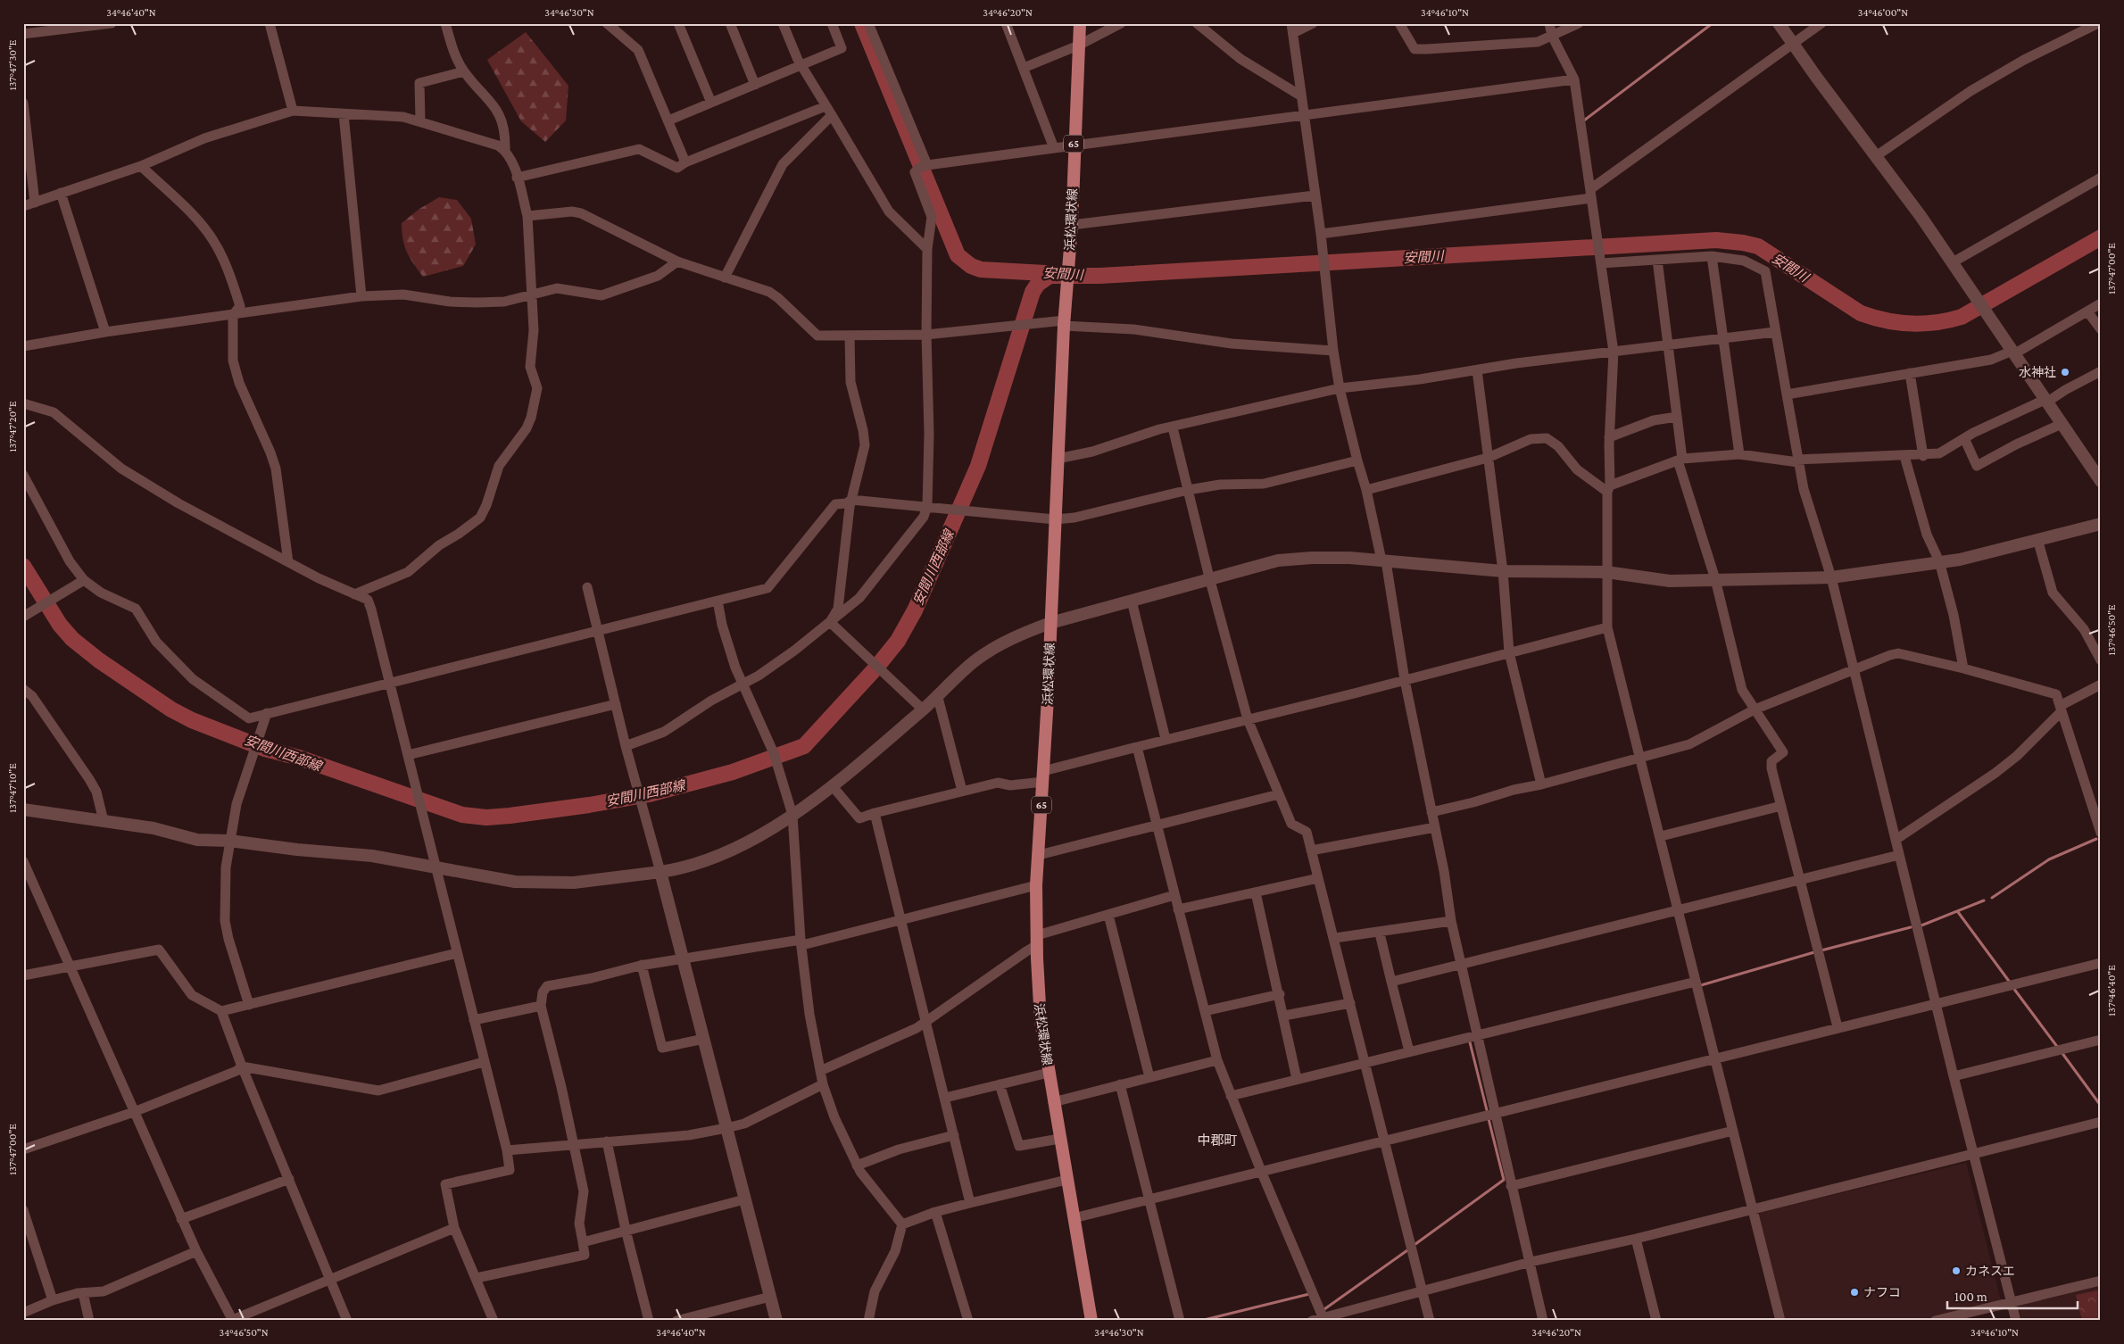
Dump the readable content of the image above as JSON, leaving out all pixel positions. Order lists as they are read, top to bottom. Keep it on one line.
{"streets":{"main road":["65","浜松環状線"]},"districts":["中郡町"],"water":["安間川","安間川西部線"],"places":["水神社","カネスエ","ナフコ"],"scale_bar":"100 m","coordinates":["34°46'40\"N","34°46'30\"N","34°46'20\"N","34°46'10\"N","34°46'00\"N","137°47'30\"E","137°47'00\"E","137°47'20\"E","137°46'50\"E","137°47'10\"E","137°46'40\"E","34°46'50\"N"]}
